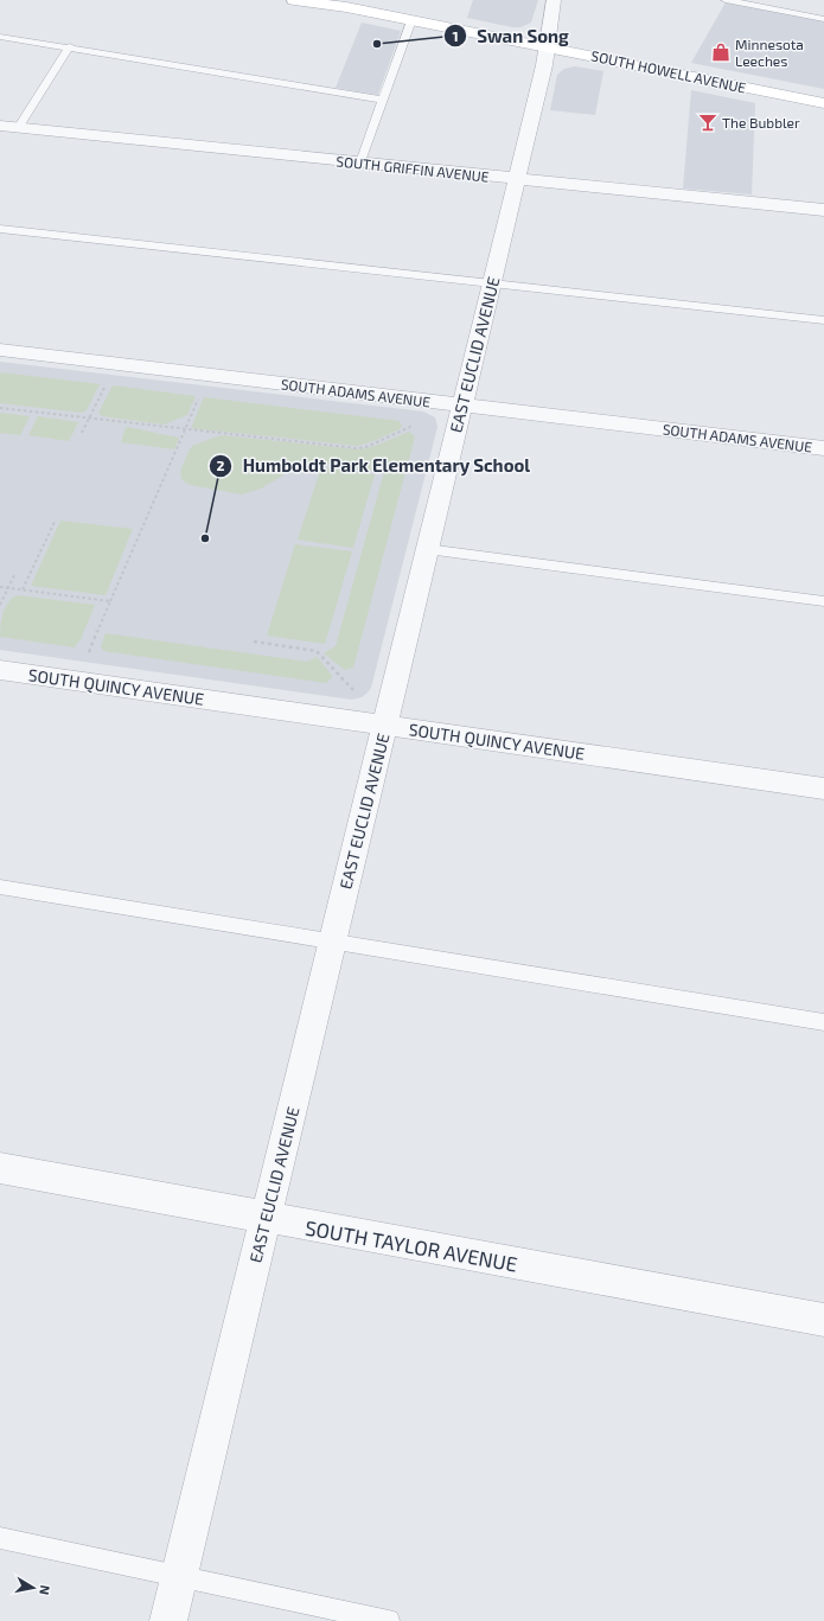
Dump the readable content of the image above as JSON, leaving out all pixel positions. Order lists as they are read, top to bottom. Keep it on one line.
{"streets":{"street":["SOUTH HOWELL AVENUE","SOUTH GRIFFIN AVENUE","EAST EUCLID AVENUE","SOUTH ADAMS AVENUE","SOUTH QUINCY AVENUE","SOUTH TAYLOR AVENUE"]},"crossings":[["SOUTH HOWELL AVENUE","EAST EUCLID AVENUE"],["SOUTH GRIFFIN AVENUE","EAST EUCLID AVENUE"],["EAST EUCLID AVENUE","SOUTH ADAMS AVENUE"],["EAST EUCLID AVENUE","SOUTH QUINCY AVENUE"],["EAST EUCLID AVENUE","SOUTH TAYLOR AVENUE"]],"places":{"other":["Swan Song","Humboldt Park Elementary School"],"shop":["Minnesota Leeches"],"bar":["The Bubbler"]},"north":"right"}
